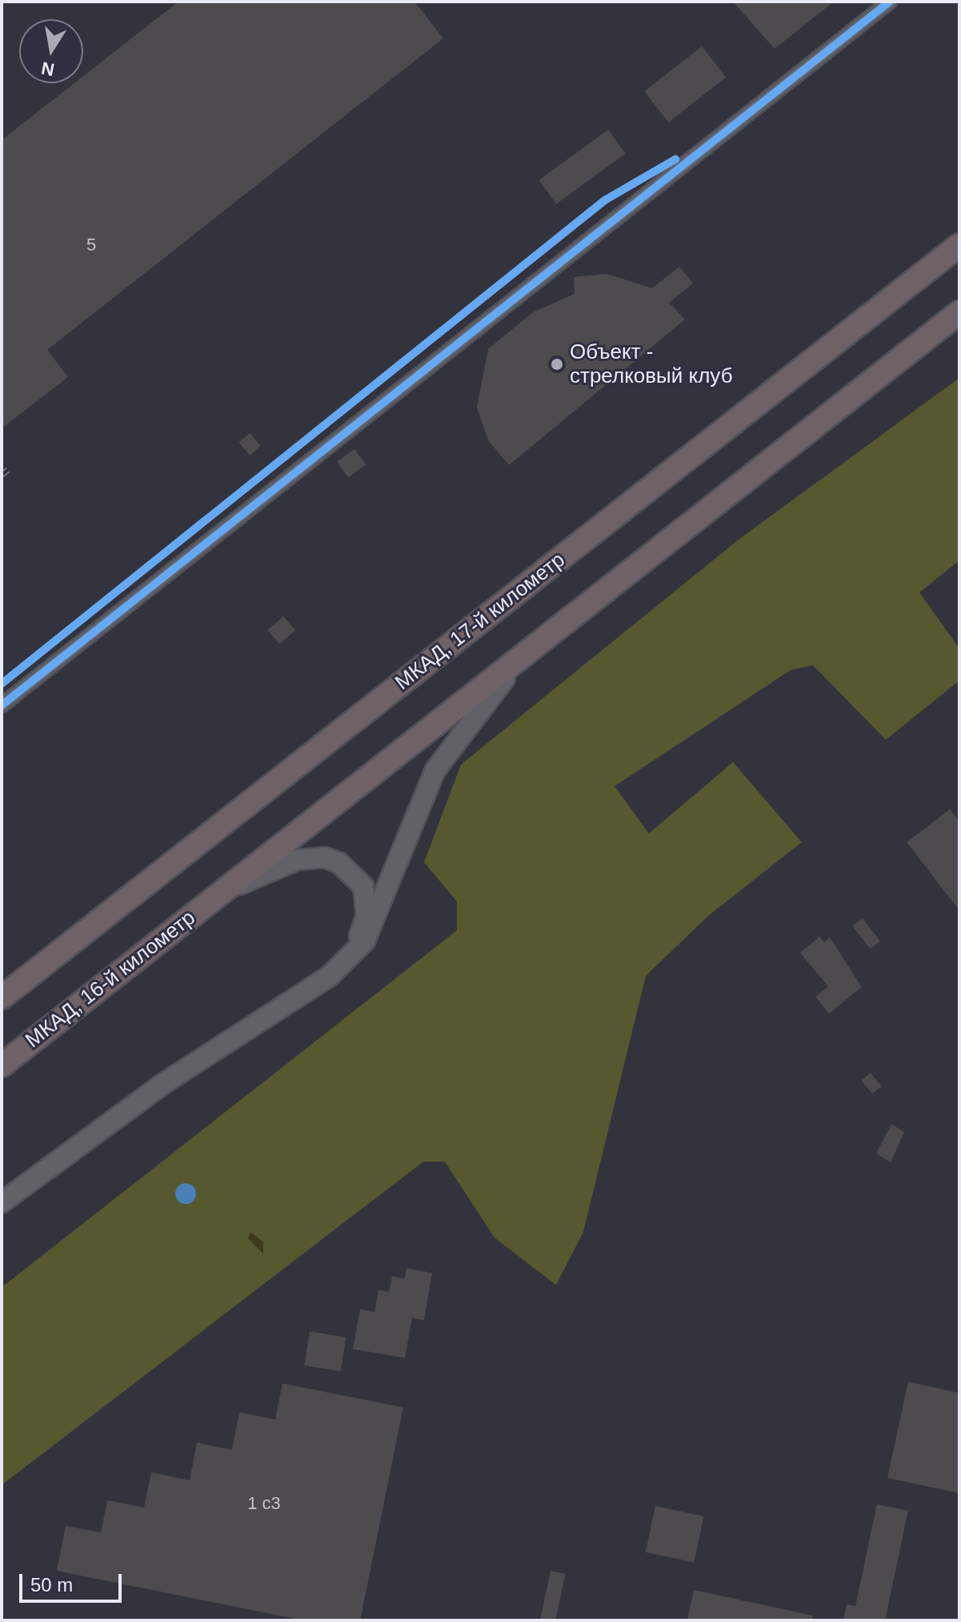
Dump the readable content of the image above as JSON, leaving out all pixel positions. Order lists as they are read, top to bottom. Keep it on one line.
{"streets":{"highway":["МКАД, 17-й километр","МКАД, 16-й километр"]},"places":["Объект - стрелковый клуб"],"house_numbers":["5","1 с3"],"scale_bar":"50 m","north":"bottom"}
